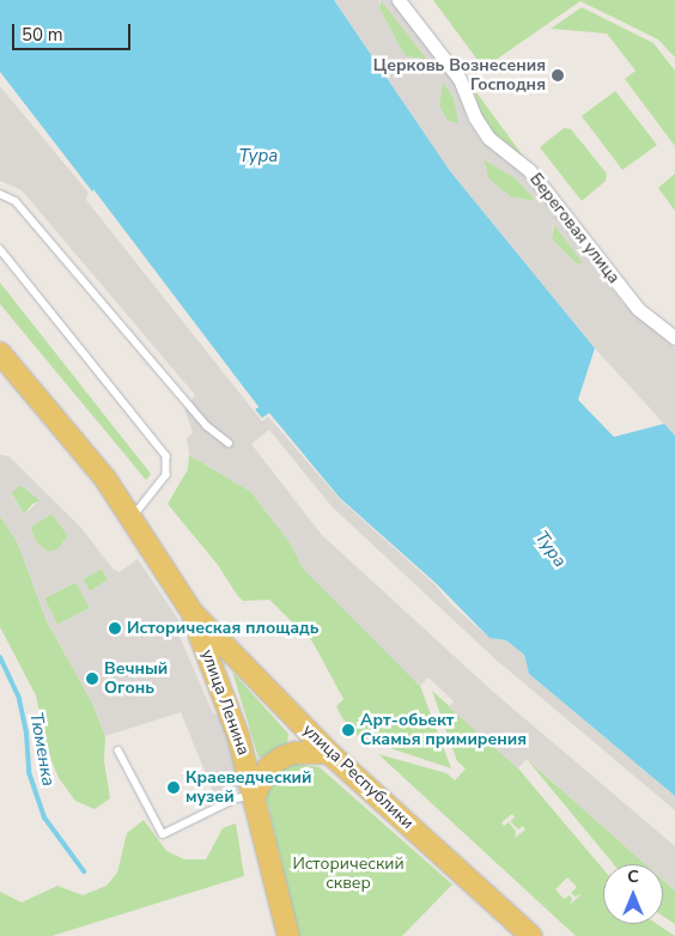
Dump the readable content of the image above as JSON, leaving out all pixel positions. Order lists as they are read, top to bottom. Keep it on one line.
{"streets":{"main road":["улица Ленина","улица Республики"],"street":["Береговая улица"]},"crossings":[["улица Ленина","улица Республики"]],"water":["Тура","Тюменка"],"parks":["Исторический сквер"],"places":["Церковь Вознесения Господня","Историческая площадь","Вечный Огонь","Арт-обьект Скамья примирения","Краеведческий музей"],"scale_bar":"50 m","north":"top"}
